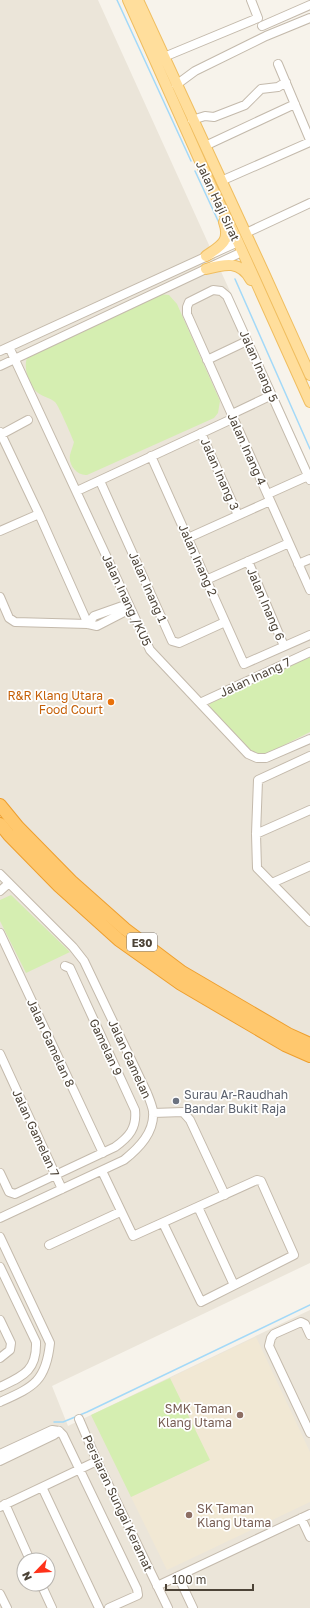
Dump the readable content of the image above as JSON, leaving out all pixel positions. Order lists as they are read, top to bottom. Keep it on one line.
{"streets":{"highway":["E30"],"main road":["Jalan Haji Sirat"],"street":["Jalan Inang 5","Jalan Inang 4","Jalan Inang 3","Jalan Inang 2","Jalan Inang 1","Jalan Inang /KU5","Jalan Inang 6","Jalan Inang 7","Jalan Gamelan 8","Gamelan 9","Jalan Gamelan","Jalan Gamelan 7","Persiaran Sungai Keramat"]},"crossings":[["Jalan Inang 5","Jalan Inang 4"],["Jalan Inang 2","Jalan Inang 1"],["Jalan Inang 2","Jalan Inang 6"],["Jalan Inang /KU5","Jalan Inang 7"],["Jalan Gamelan 8","Gamelan 9"],["Jalan Gamelan","Jalan Gamelan 7"]],"places":["R&R Klang Utara Food Court","Surau Ar-Raudhah Bandar Bukit Raja","SMK Taman Klang Utama","SK Taman Klang Utama"],"scale_bar":"100 m","north":"bottom left"}
